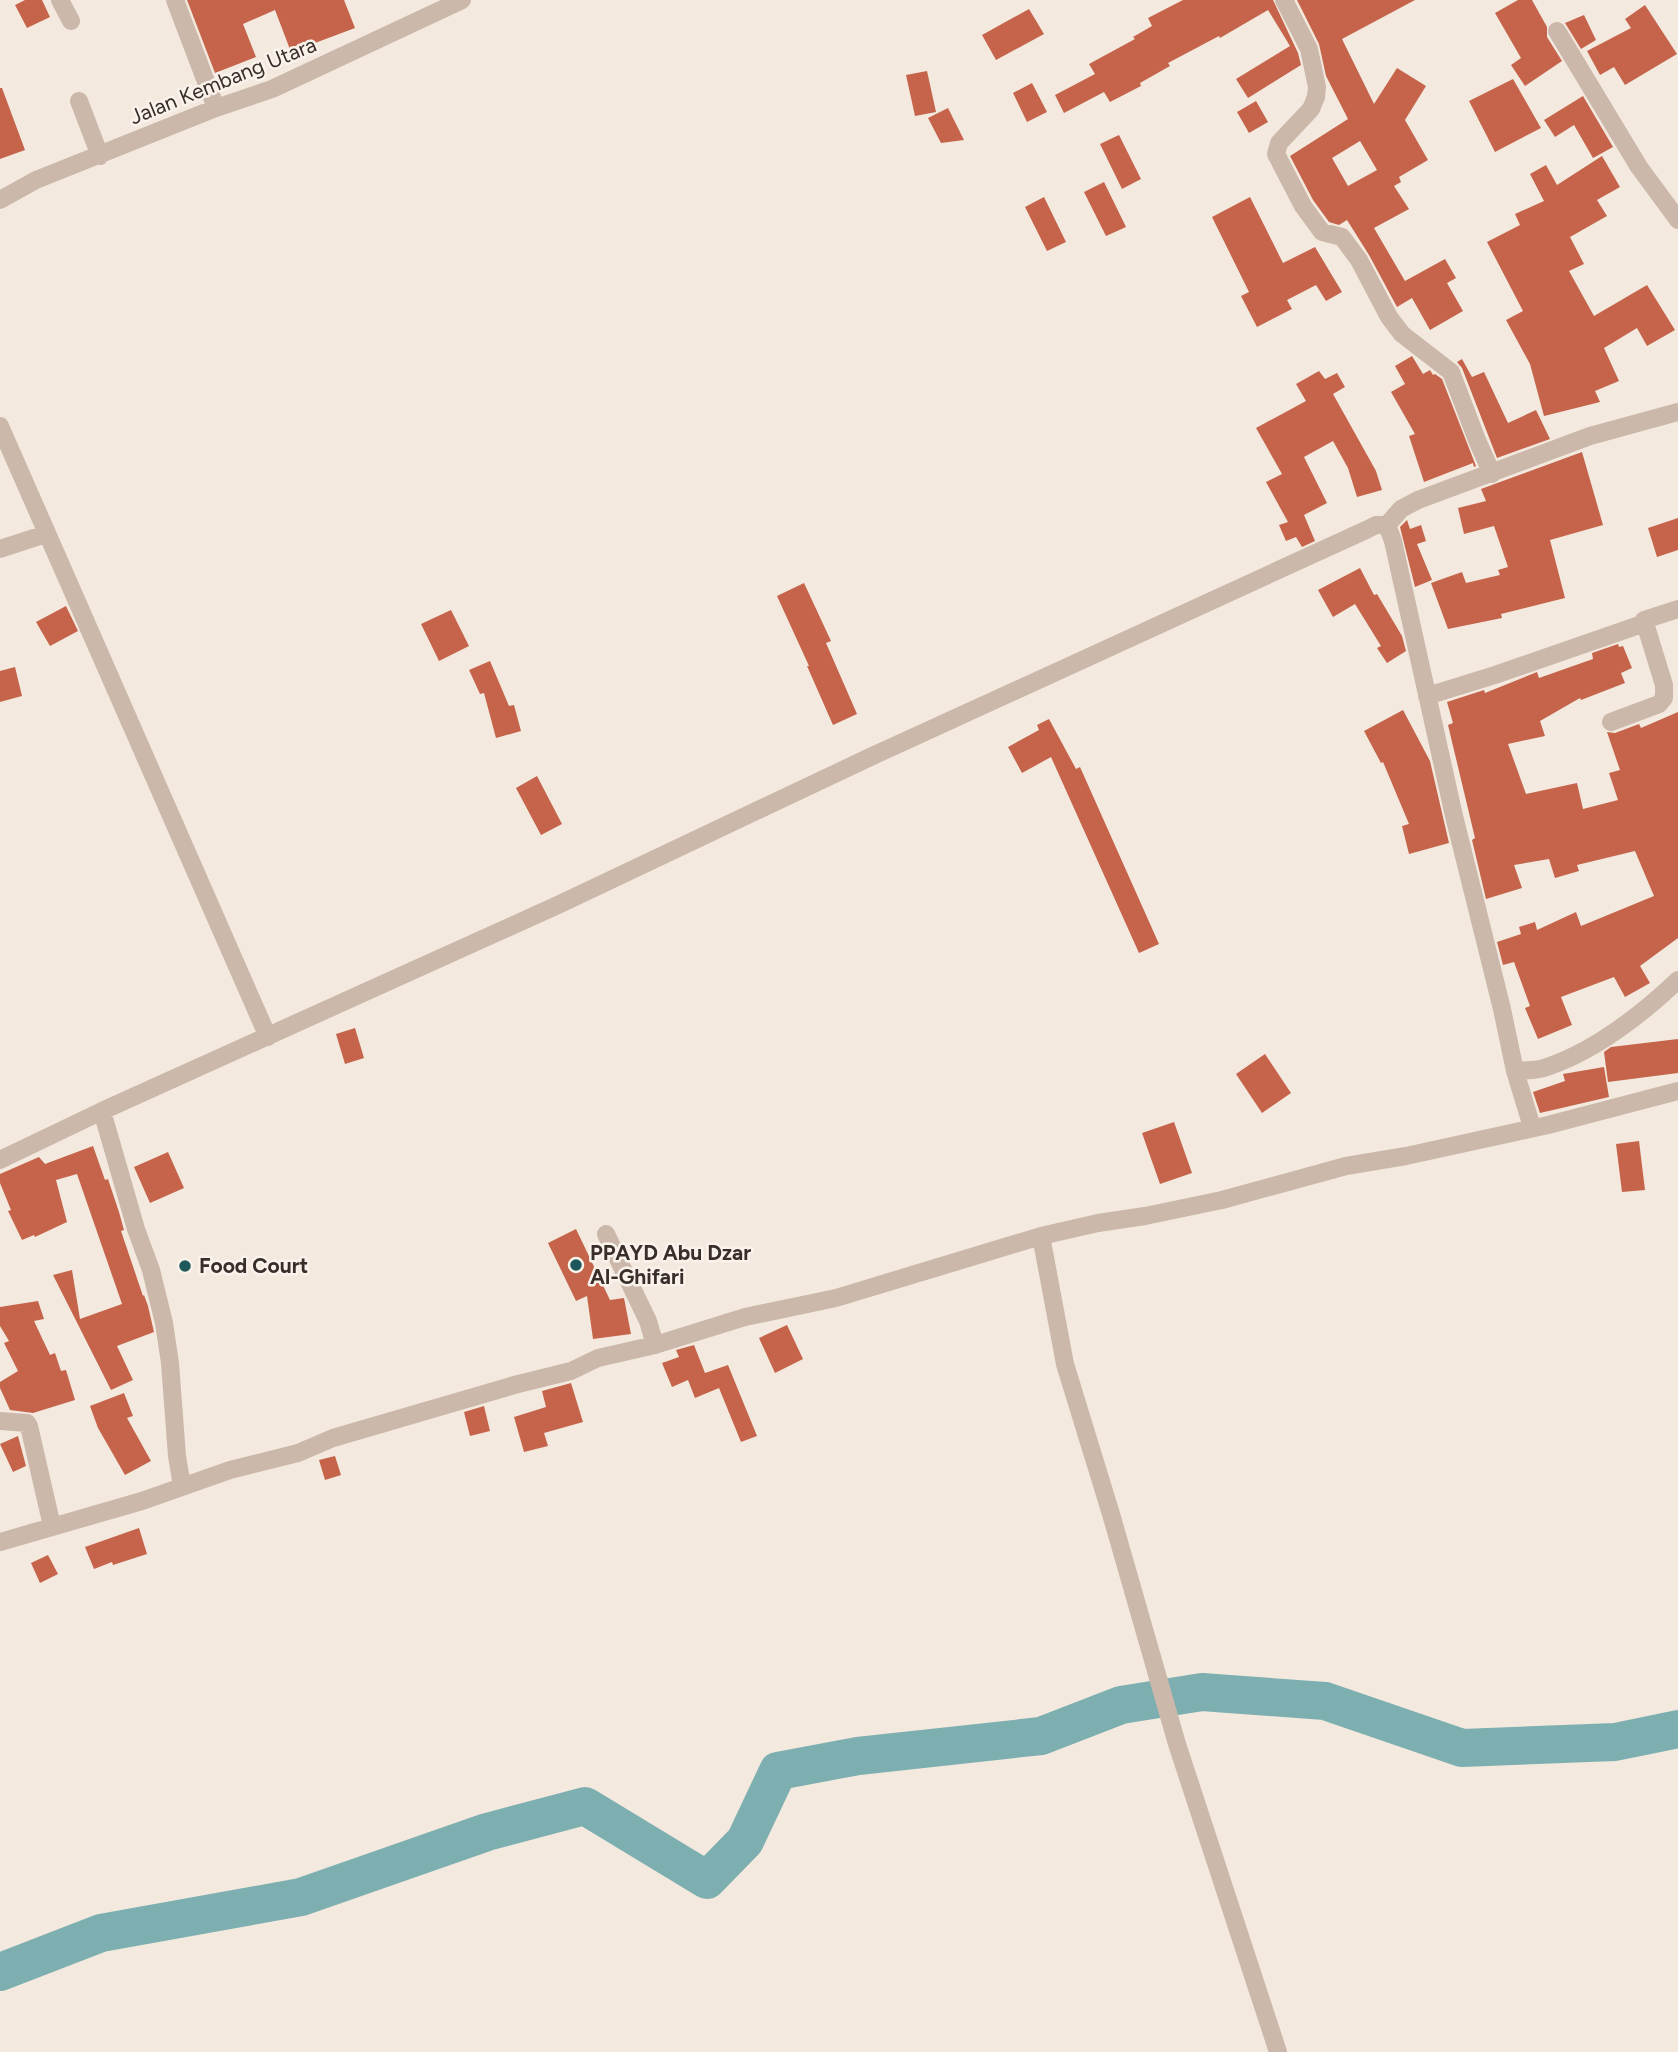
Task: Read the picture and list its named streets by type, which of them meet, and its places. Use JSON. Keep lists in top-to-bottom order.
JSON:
{
  "streets": {
    "street": ["Jalan Kembang Utara"]
  },
  "places": ["PPAYD Abu Dzar Al-Ghifari", "Food Court"]
}
